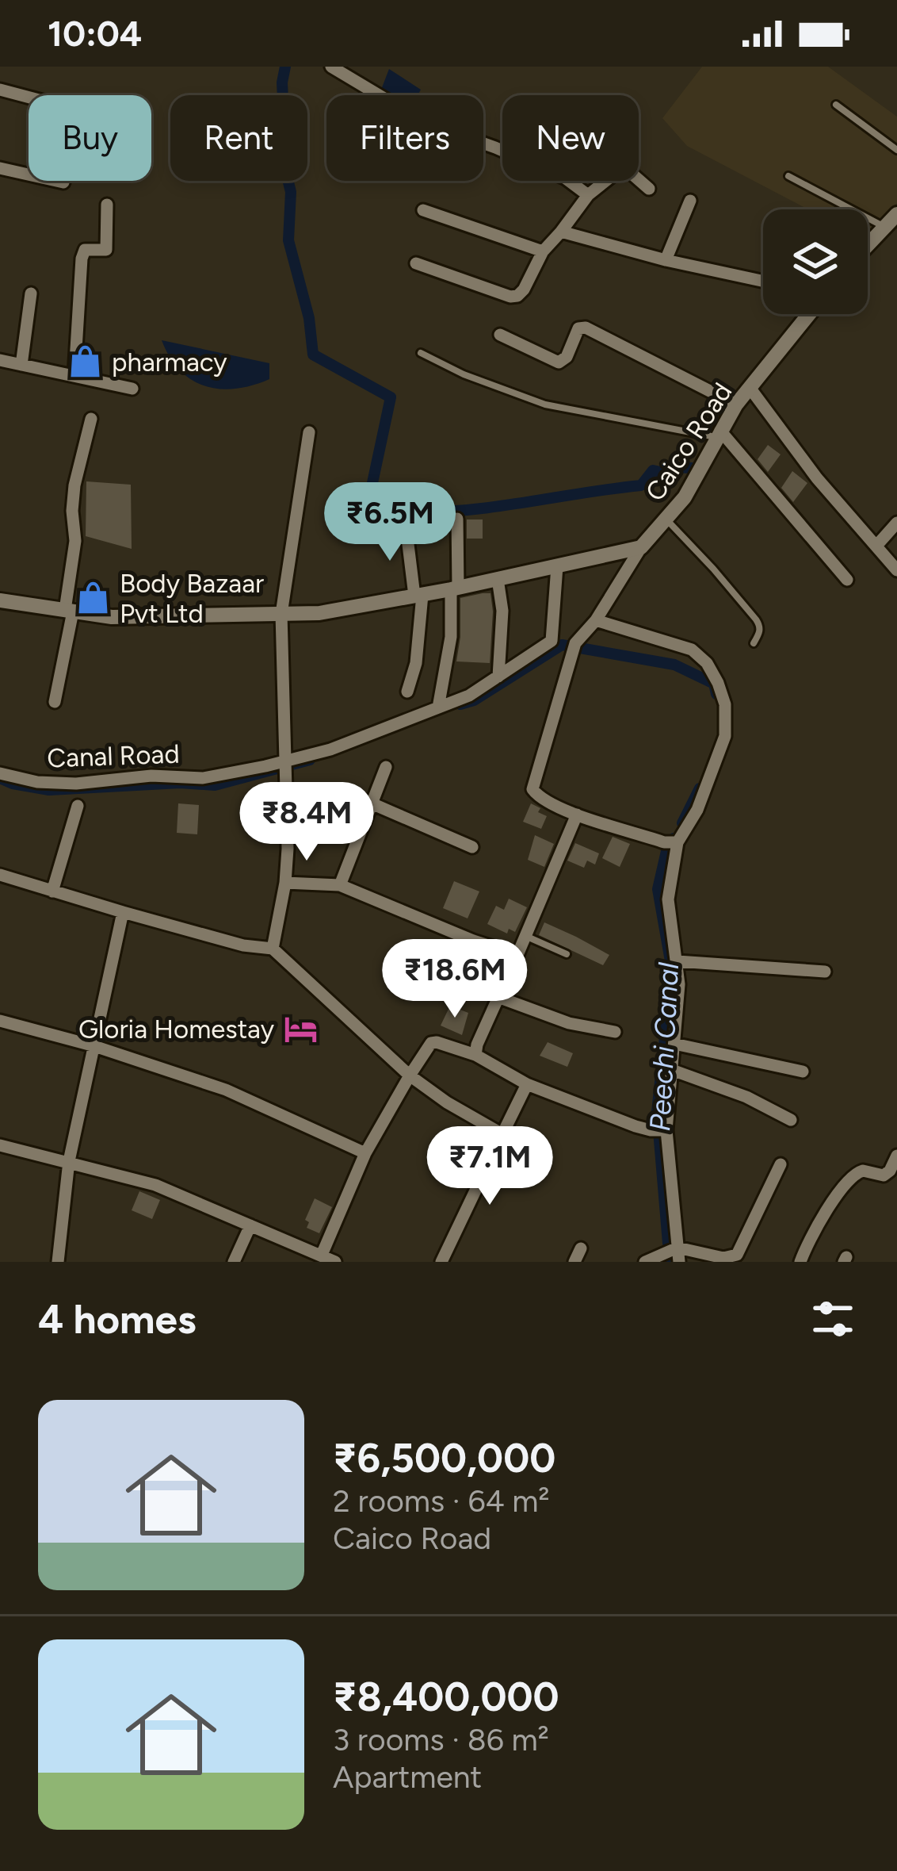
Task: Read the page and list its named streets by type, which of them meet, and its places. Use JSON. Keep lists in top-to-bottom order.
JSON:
{
  "streets": {
    "street": ["Caico Road", "Canal Road"]
  },
  "water": ["Peechi Canal"],
  "places": {
    "shop": ["pharmacy", "Body Bazaar Pvt Ltd"],
    "hotel": ["Gloria Homestay"]
  },
  "page": {
    "status": "10:04",
    "chip": [
      "Buy",
      "Rent",
      "Filters",
      "New"
    ],
    "price": [
      "₹6.5M",
      "₹8.4M",
      "₹18.6M",
      "₹7.1M"
    ],
    "heading": "4 homes",
    "list": [
      {
        "name": "₹6,500,000",
        "note": "2 rooms · 64 m² · Caico Road"
      },
      {
        "name": "₹8,400,000",
        "note": "3 rooms · 86 m² · Apartment"
      }
    ]
  }
}
